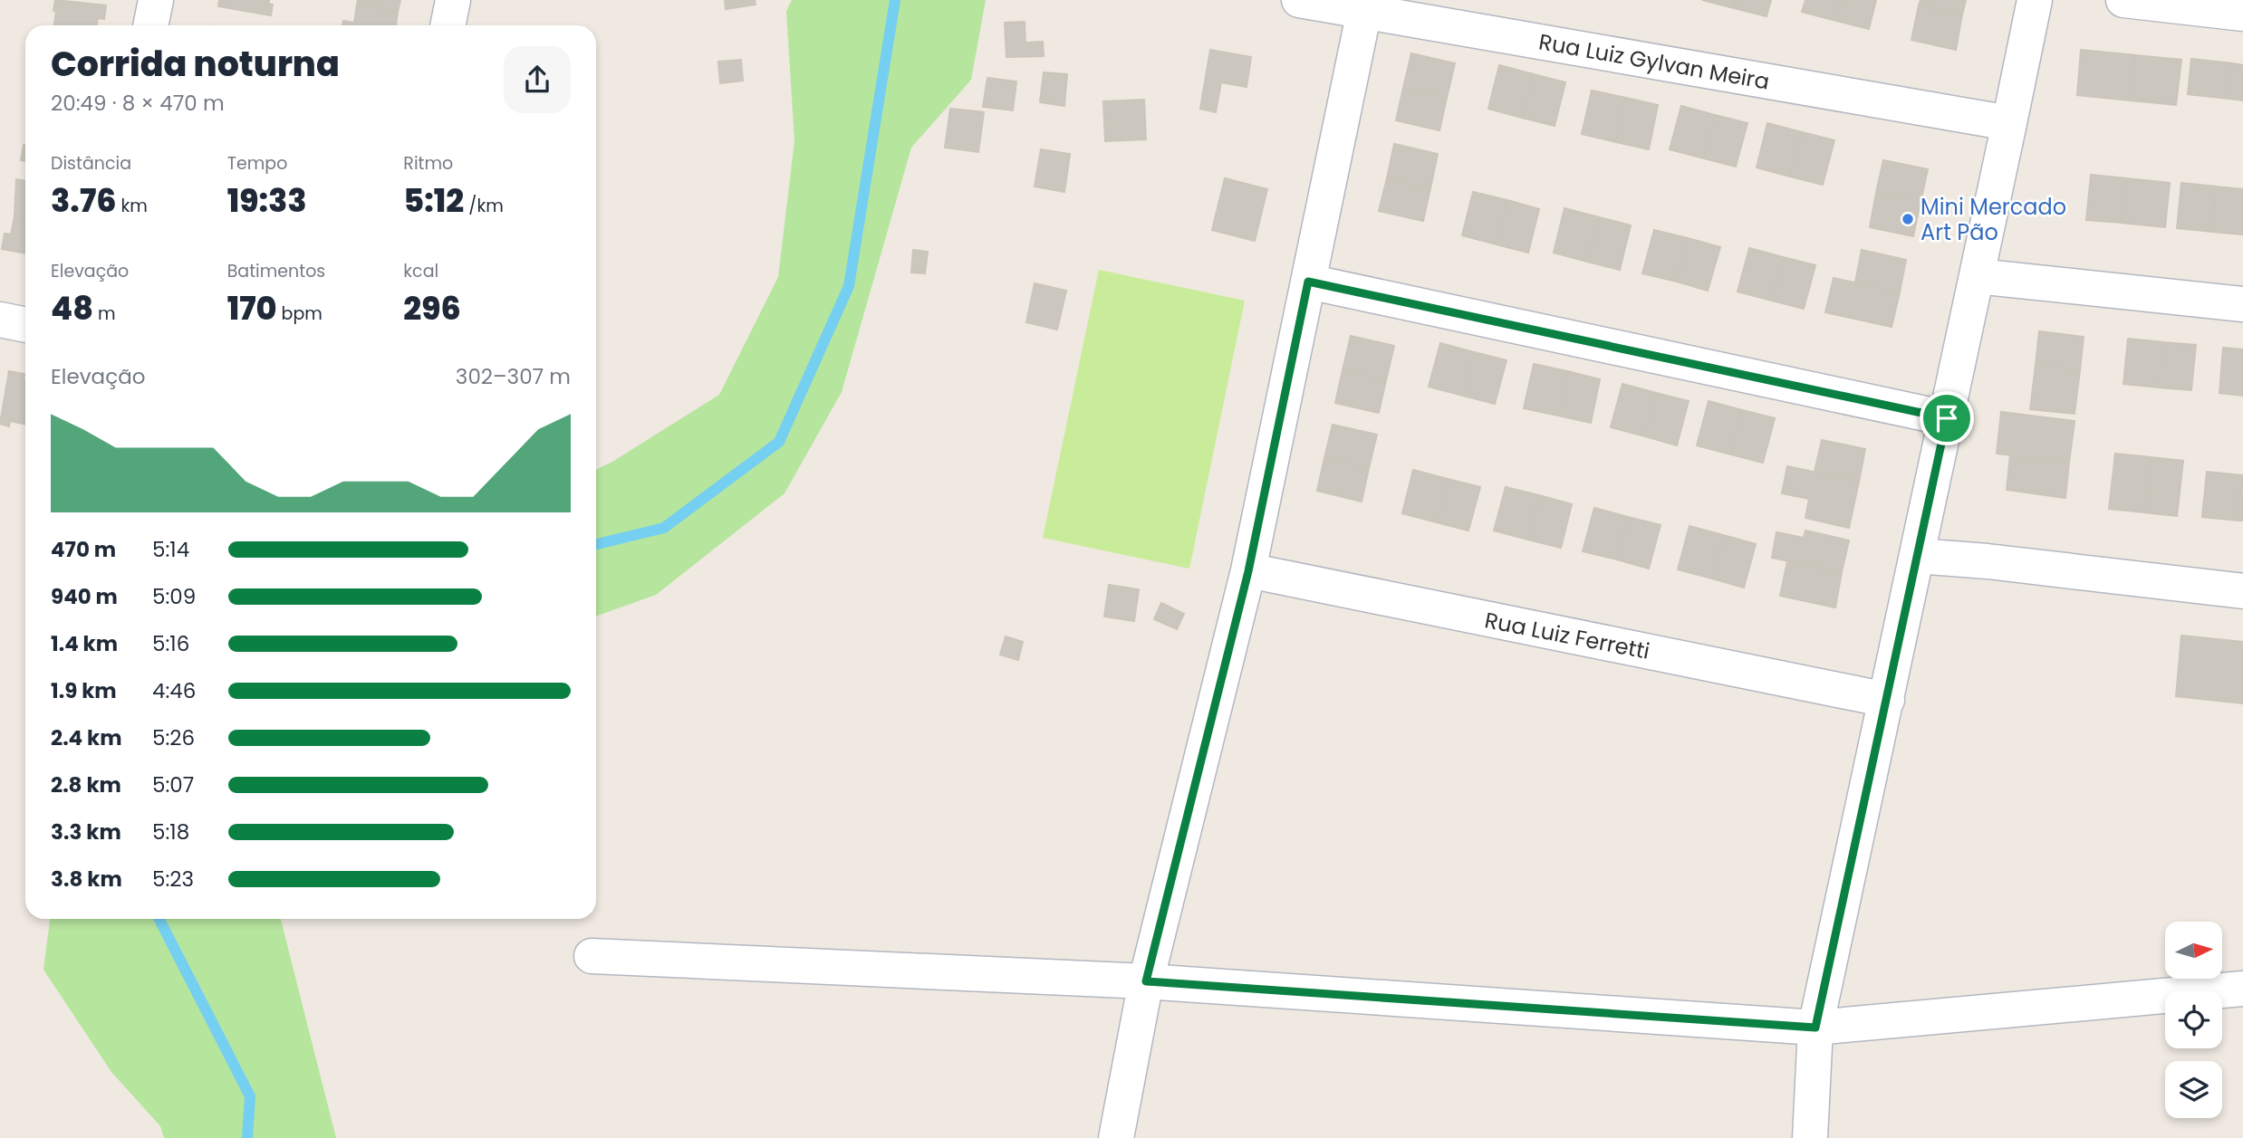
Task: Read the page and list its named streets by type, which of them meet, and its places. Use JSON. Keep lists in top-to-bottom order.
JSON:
{
  "streets": {
    "street": ["Rua Luiz Gylvan Meira", "Rua Luiz Ferretti"]
  },
  "places": ["Mini Mercado Art Pão"],
  "north": "right",
  "page": {
    "heading": ["Corrida noturna", "20:49 · 8 × 470 m"],
    "stats": [
      ["Distância", "3.76 km"],
      ["Tempo", "19:33"],
      ["Ritmo", "5:12 /km"],
      ["Elevação", "48 m"],
      ["Batimentos", "170 bpm"],
      ["kcal", "296"]
    ],
    "chart": ["Elevação", "302–307 m"],
    "list": [
      {
        "name": "470 m",
        "note": "5:14"
      },
      {
        "name": "940 m",
        "note": "5:09"
      },
      {
        "name": "1.4 km",
        "note": "5:16"
      },
      {
        "name": "1.9 km",
        "note": "4:46"
      },
      {
        "name": "2.4 km",
        "note": "5:26"
      },
      {
        "name": "2.8 km",
        "note": "5:07"
      },
      {
        "name": "3.3 km",
        "note": "5:18"
      },
      {
        "name": "3.8 km",
        "note": "5:23"
      }
    ]
  }
}
